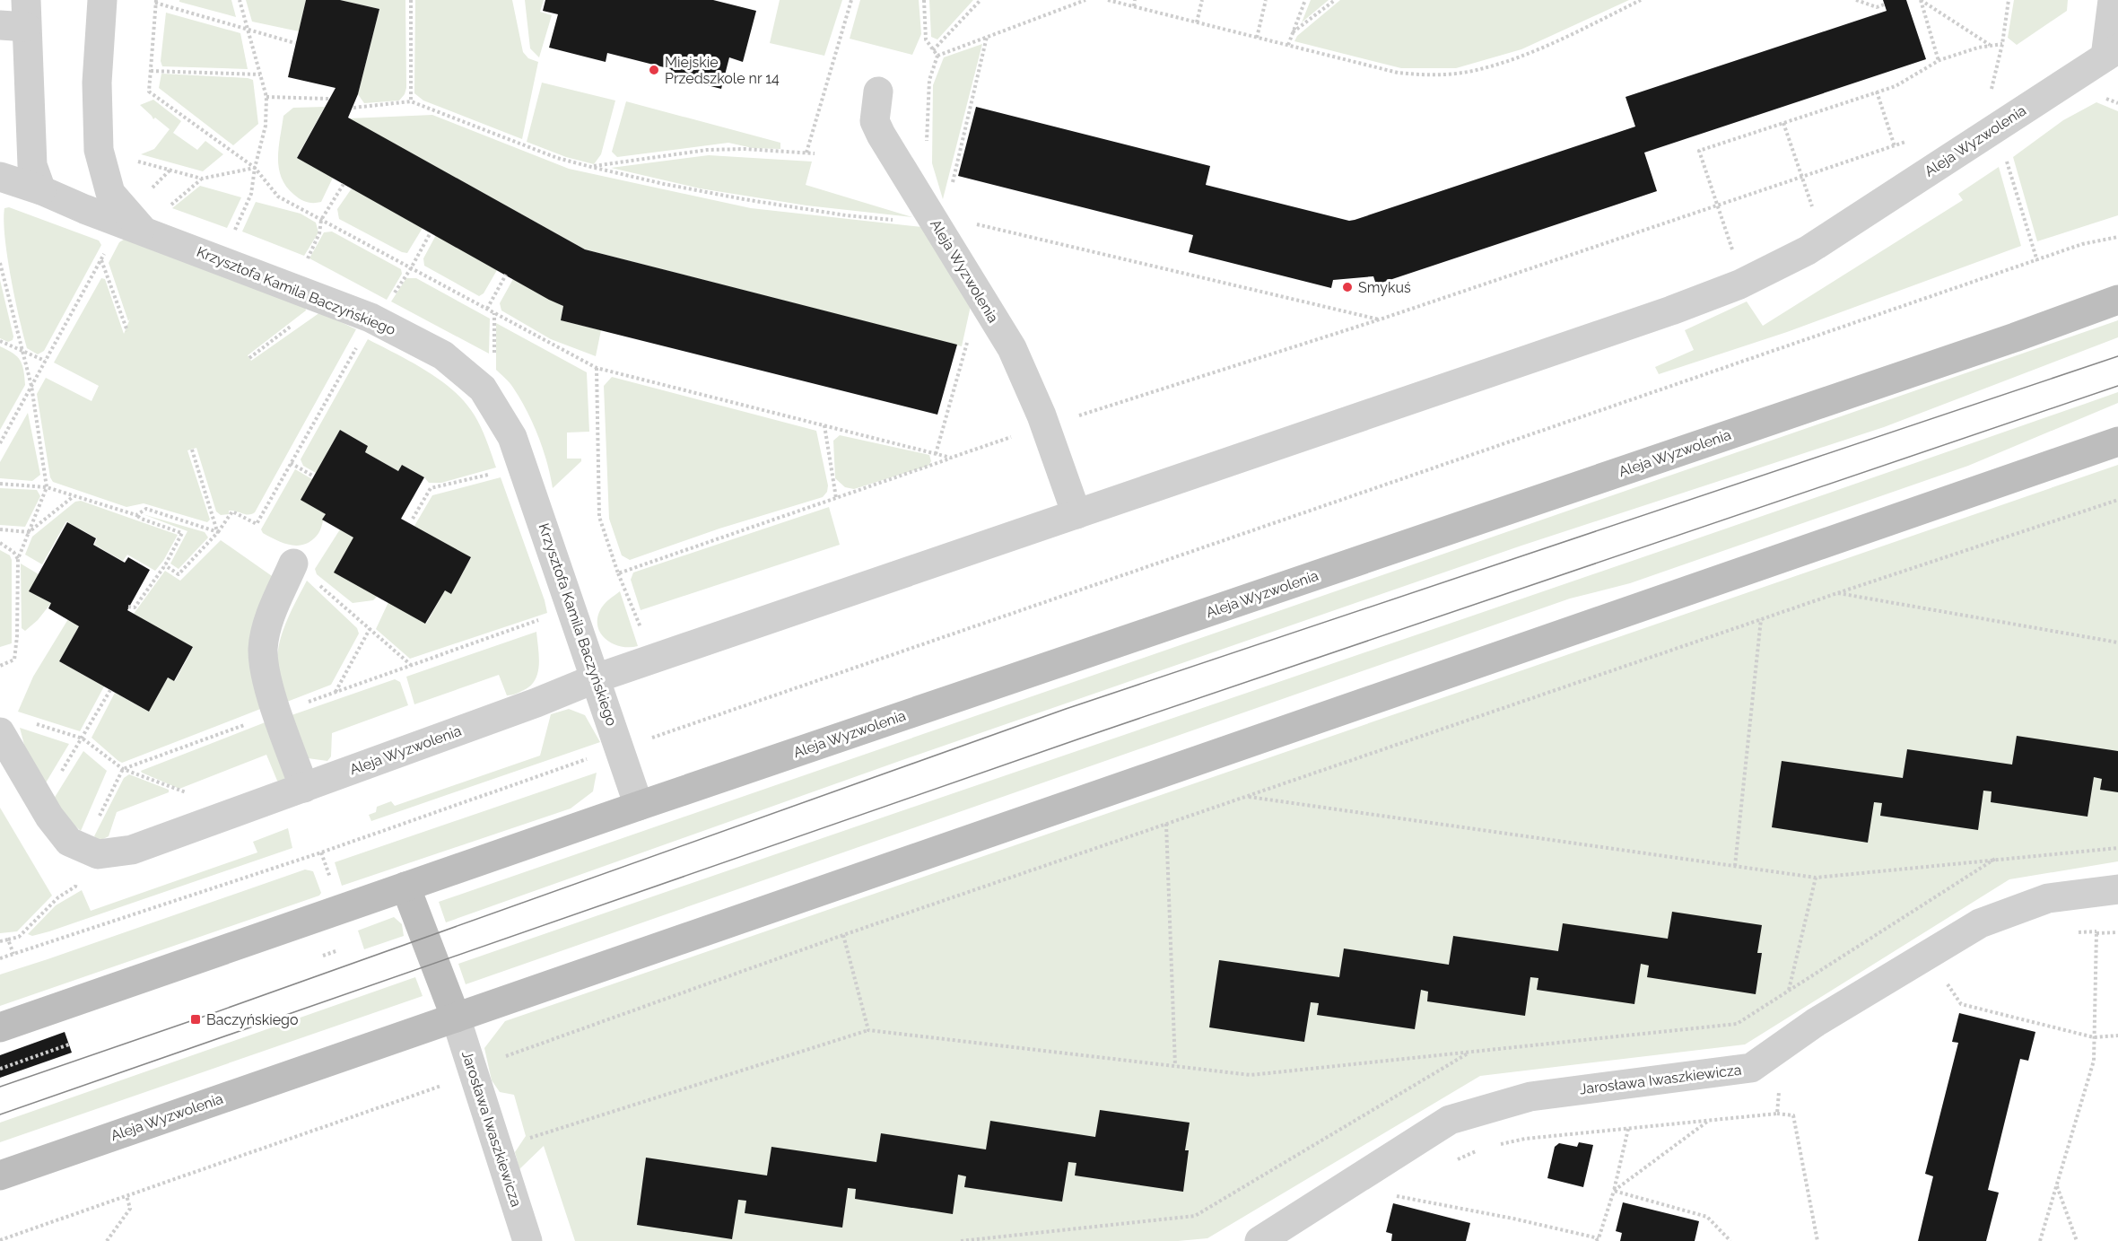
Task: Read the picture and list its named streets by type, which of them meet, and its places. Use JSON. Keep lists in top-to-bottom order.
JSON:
{
  "streets": {
    "main road": ["Aleja Wyzwolenia"],
    "street": ["Krzysztofa Kamila Baczyńskiego", "Jarosława Iwaszkiewicza"]
  },
  "crossings": [
    ["Aleja Wyzwolenia", "Krzysztofa Kamila Baczyńskiego"],
    ["Aleja Wyzwolenia", "Jarosława Iwaszkiewicza"]
  ],
  "places": {
    "other": ["Miejskie Przedszkole nr 14", "Smykuś"],
    "transit": ["Baczyńskiego"]
  }
}
